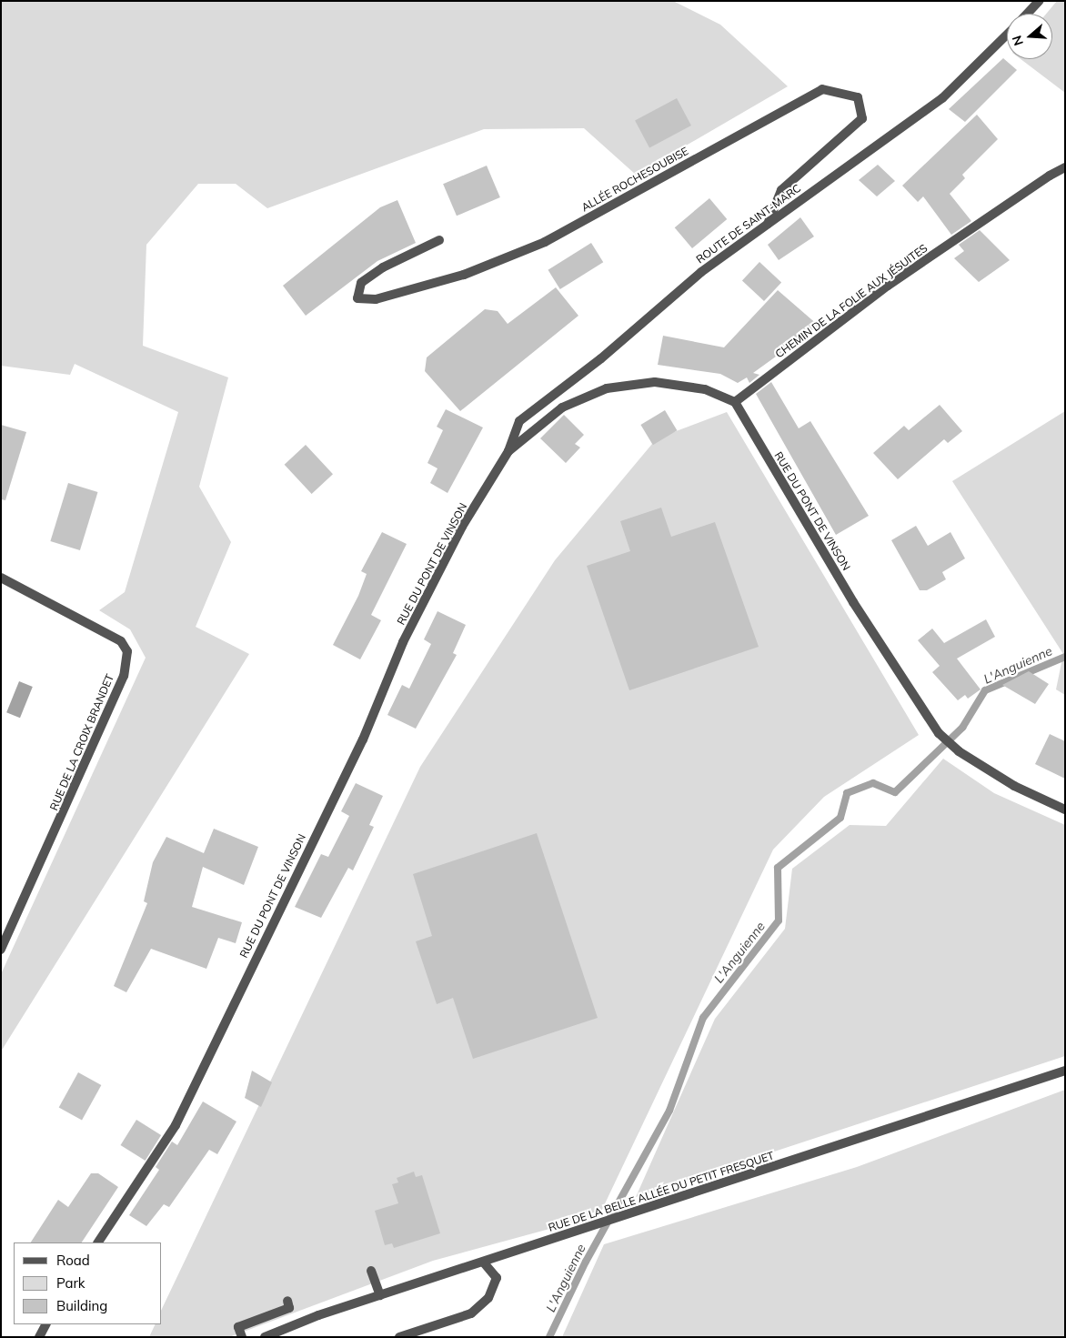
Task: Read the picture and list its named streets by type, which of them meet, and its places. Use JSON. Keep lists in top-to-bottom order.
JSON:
{
  "streets": {
    "street": [
      "ALLÉE ROCHESOUBISE",
      "ROUTE DE SAINT-MARC",
      "CHEMIN DE LA FOLIE AUX JÉSUITES",
      "RUE DU PONT DE VINSON",
      "RUE DE LA CROIX BRANDET",
      "RUE DE LA BELLE ALLÉE DU PETIT FRESQUET"
    ]
  },
  "crossings": [
    ["ALLÉE ROCHESOUBISE", "ROUTE DE SAINT-MARC"],
    ["ROUTE DE SAINT-MARC", "RUE DU PONT DE VINSON"],
    ["CHEMIN DE LA FOLIE AUX JÉSUITES", "RUE DU PONT DE VINSON"]
  ],
  "water": ["L'Anguienne"],
  "legend": ["Road", "Park", "Building"],
  "north": "left"
}
